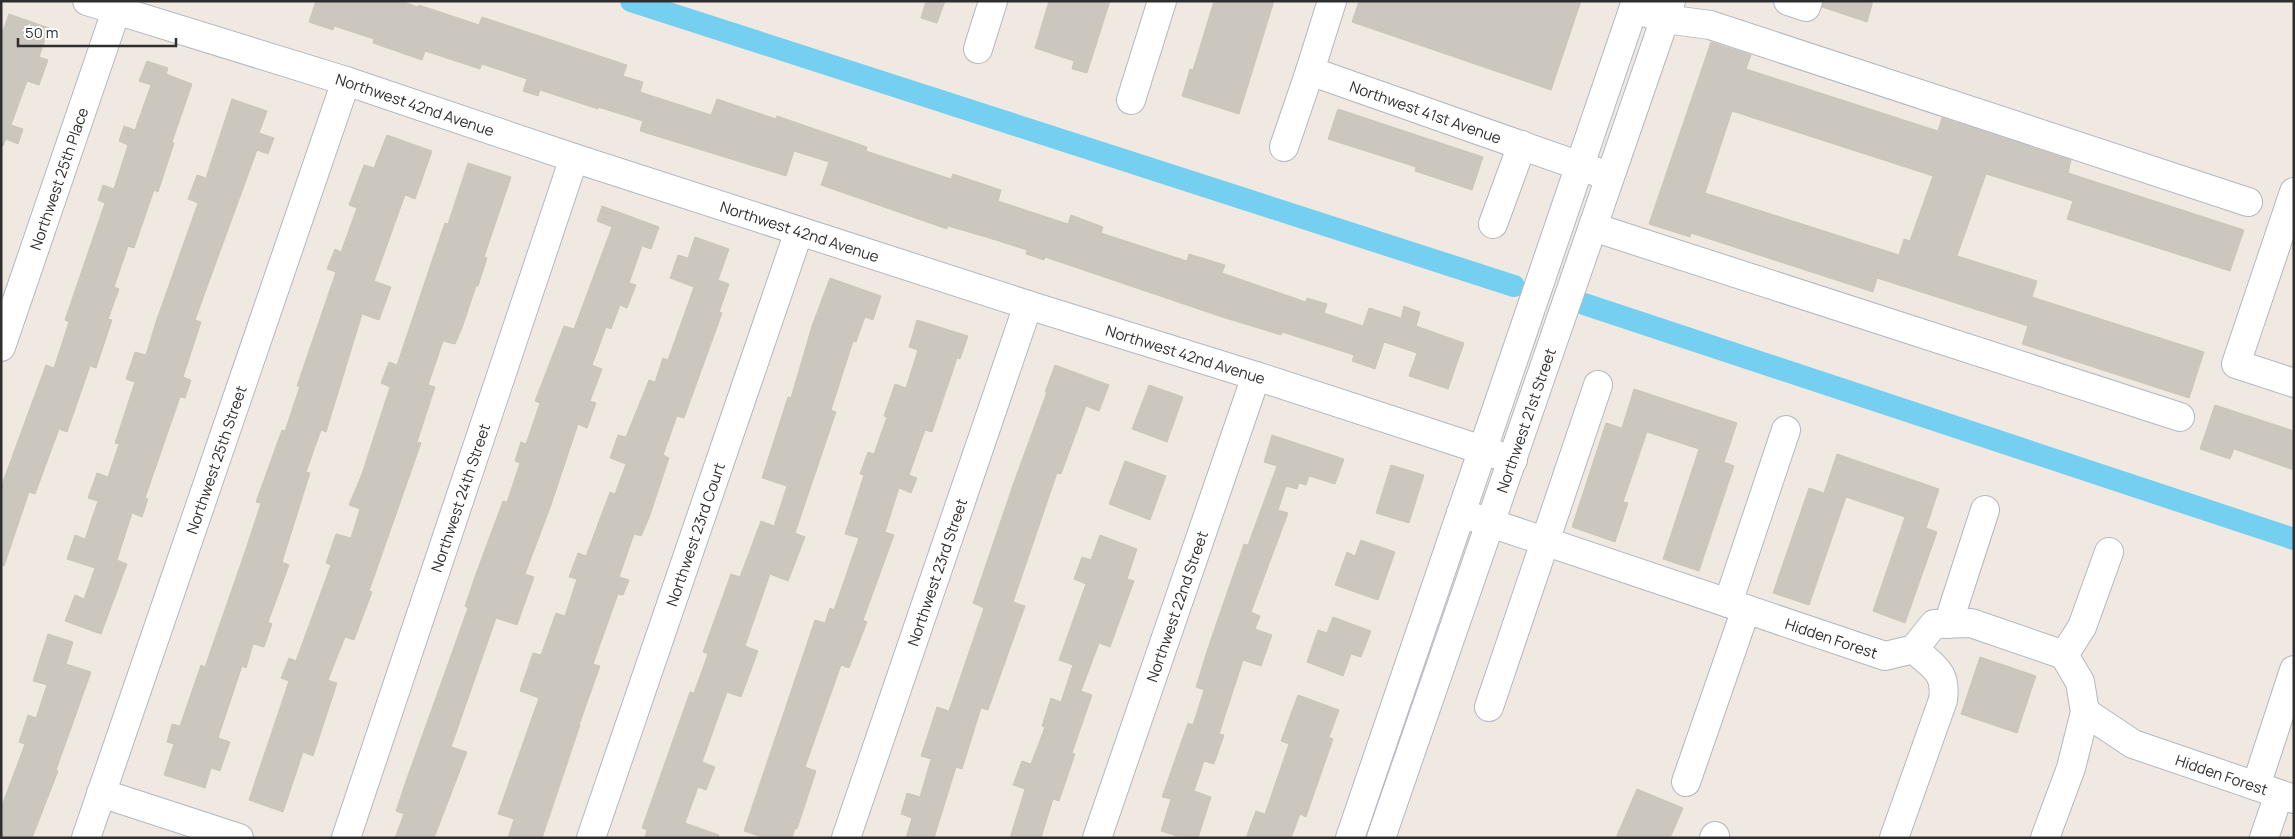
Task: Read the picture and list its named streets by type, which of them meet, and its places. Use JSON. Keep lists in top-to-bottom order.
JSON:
{
  "streets": {
    "street": [
      "Northwest 42nd Avenue",
      "Northwest 41st Avenue",
      "Northwest 25th Place",
      "Northwest 21st Street",
      "Northwest 25th Street",
      "Northwest 24th Street",
      "Northwest 23rd Court",
      "Northwest 23rd Street",
      "Northwest 22nd Street",
      "Hidden Forest"
    ]
  },
  "crossings": [
    ["Northwest 42nd Avenue", "Northwest 25th Place"],
    ["Northwest 42nd Avenue", "Northwest 21st Street"],
    ["Northwest 42nd Avenue", "Northwest 25th Street"],
    ["Northwest 42nd Avenue", "Northwest 24th Street"],
    ["Northwest 42nd Avenue", "Northwest 23rd Court"],
    ["Northwest 42nd Avenue", "Northwest 23rd Street"],
    ["Northwest 42nd Avenue", "Northwest 22nd Street"],
    ["Northwest 41st Avenue", "Northwest 21st Street"],
    ["Northwest 21st Street", "Hidden Forest"]
  ],
  "scale_bar": "50 m"
}
